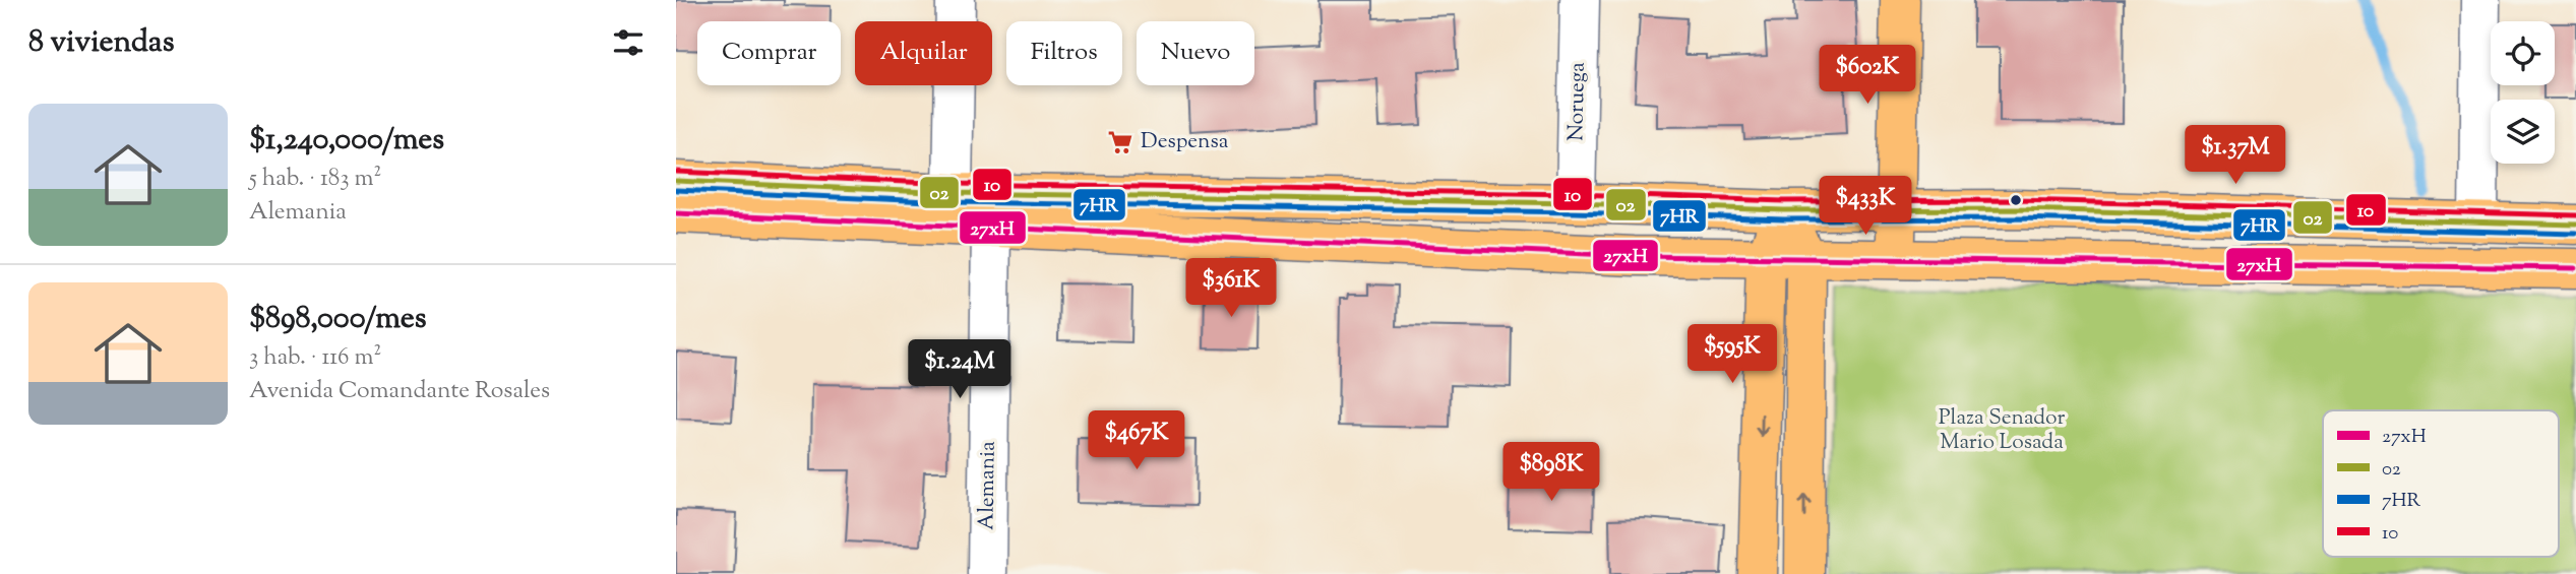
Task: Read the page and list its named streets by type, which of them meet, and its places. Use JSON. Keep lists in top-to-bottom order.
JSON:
{
  "streets": {
    "street": ["Noruega", "Alemania"]
  },
  "parks": ["Plaza Senador Mario Losada"],
  "places": {
    "supermarket": ["Despensa"]
  },
  "lines": [
    "transit line 10",
    "transit line 02",
    "transit line 7HR",
    "transit line 27xH"
  ],
  "legend": [
    "27xH",
    "02",
    "7HR",
    "10"
  ],
  "page": {
    "heading": "8 viviendas",
    "chip": [
      "Comprar",
      "Alquilar",
      "Filtros",
      "Nuevo"
    ],
    "price": [
      "$602K",
      "$1.37M",
      "$433K",
      "$361K",
      "$595K",
      "$1.24M",
      "$467K",
      "$898K"
    ],
    "list": [
      {
        "name": "$1,240,000/mes",
        "note": "5 hab. · 183 m² · Alemania"
      },
      {
        "name": "$898,000/mes",
        "note": "3 hab. · 116 m² · Avenida Comandante Rosales"
      }
    ]
  }
}
